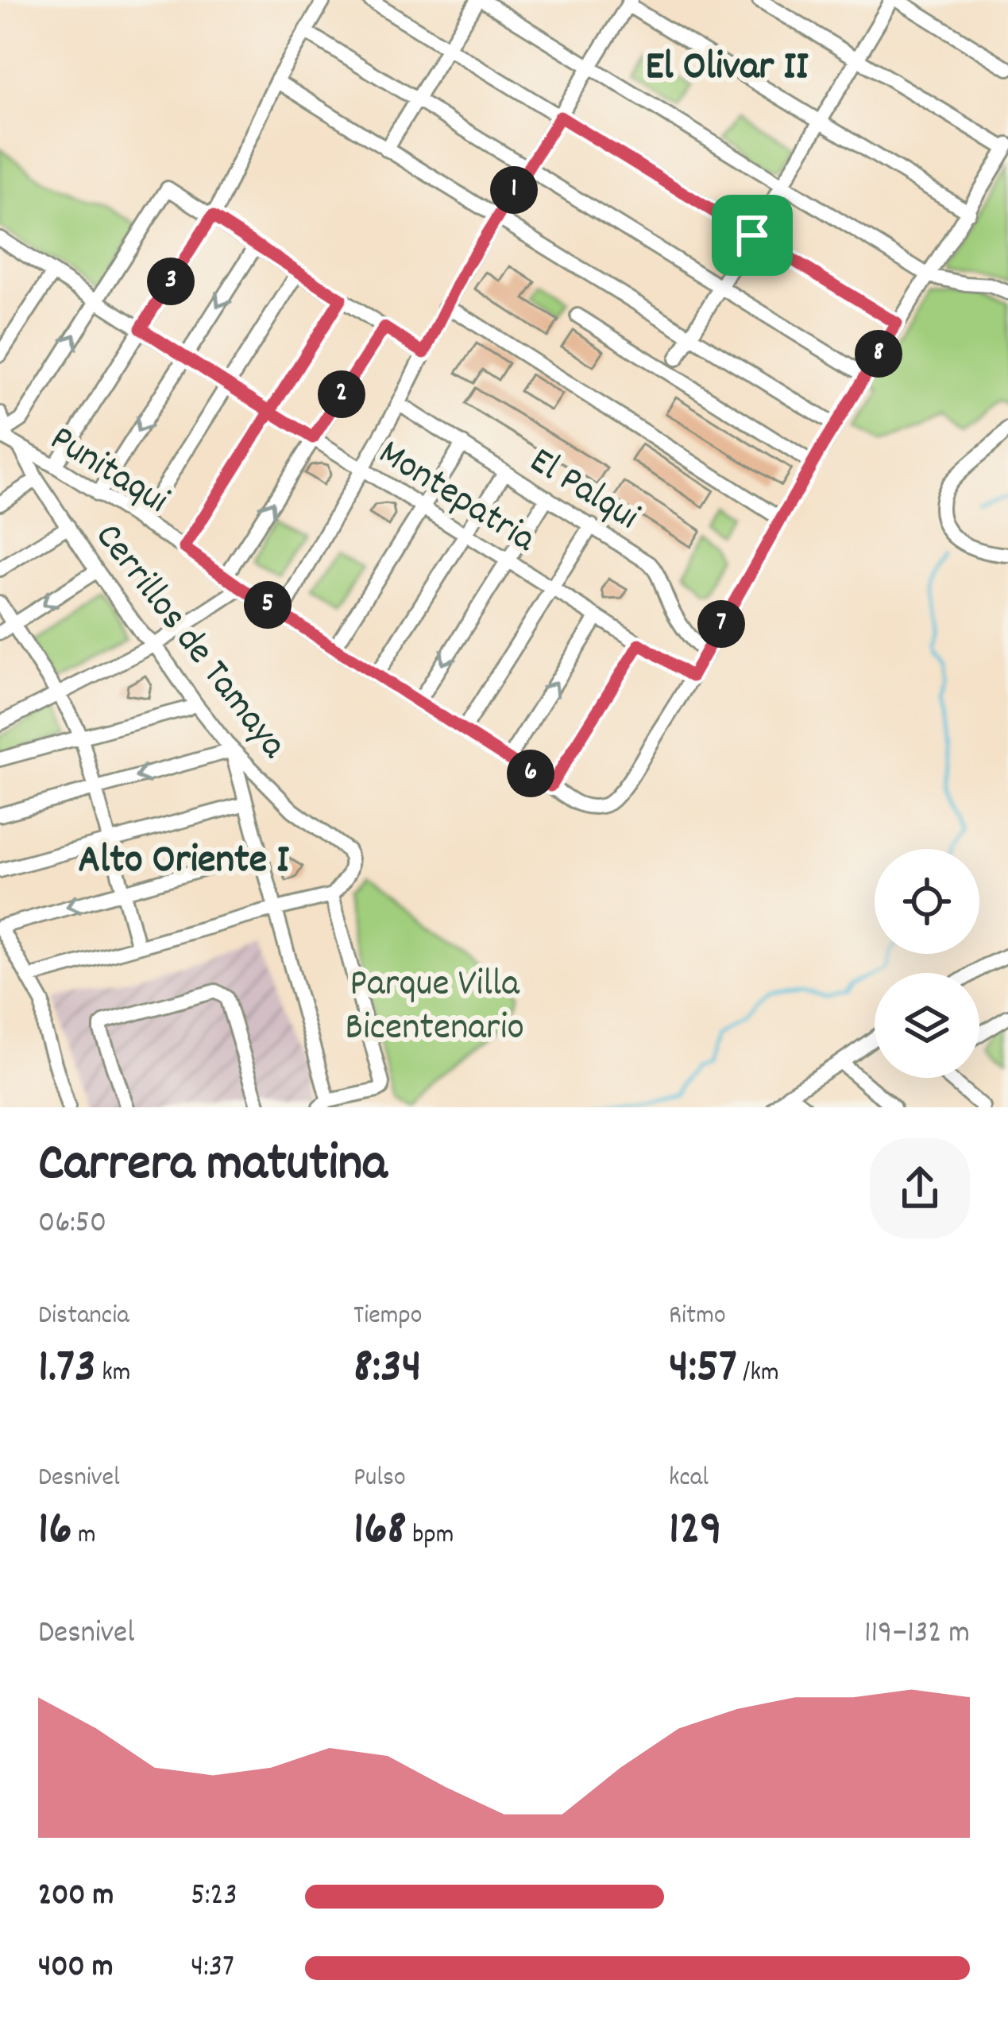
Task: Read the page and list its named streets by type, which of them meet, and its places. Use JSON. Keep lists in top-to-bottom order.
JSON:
{
  "streets": {
    "street": [
      "Punitaqui",
      "El Palqui",
      "Montepatria",
      "Cerrillos de Tamaya"
    ]
  },
  "crossings": [
    ["Punitaqui", "Montepatria"],
    ["Punitaqui", "Cerrillos de Tamaya"]
  ],
  "districts": ["El Olivar II", "Alto Oriente I"],
  "parks": ["Parque Villa Bicentenario"],
  "page": {
    "pins": [
      "1",
      "3",
      "8",
      "2",
      "5",
      "7",
      "6"
    ],
    "heading": ["Carrera matutina", "06:50"],
    "stats": [
      ["Distancia", "1.73 km"],
      ["Tiempo", "8:34"],
      ["Ritmo", "4:57 /km"],
      ["Desnivel", "16 m"],
      ["Pulso", "168 bpm"],
      ["kcal", "129"]
    ],
    "chart": ["Desnivel", "119–132 m"],
    "list": [
      {
        "name": "200 m",
        "note": "5:23"
      },
      {
        "name": "400 m",
        "note": "4:37"
      }
    ]
  }
}
